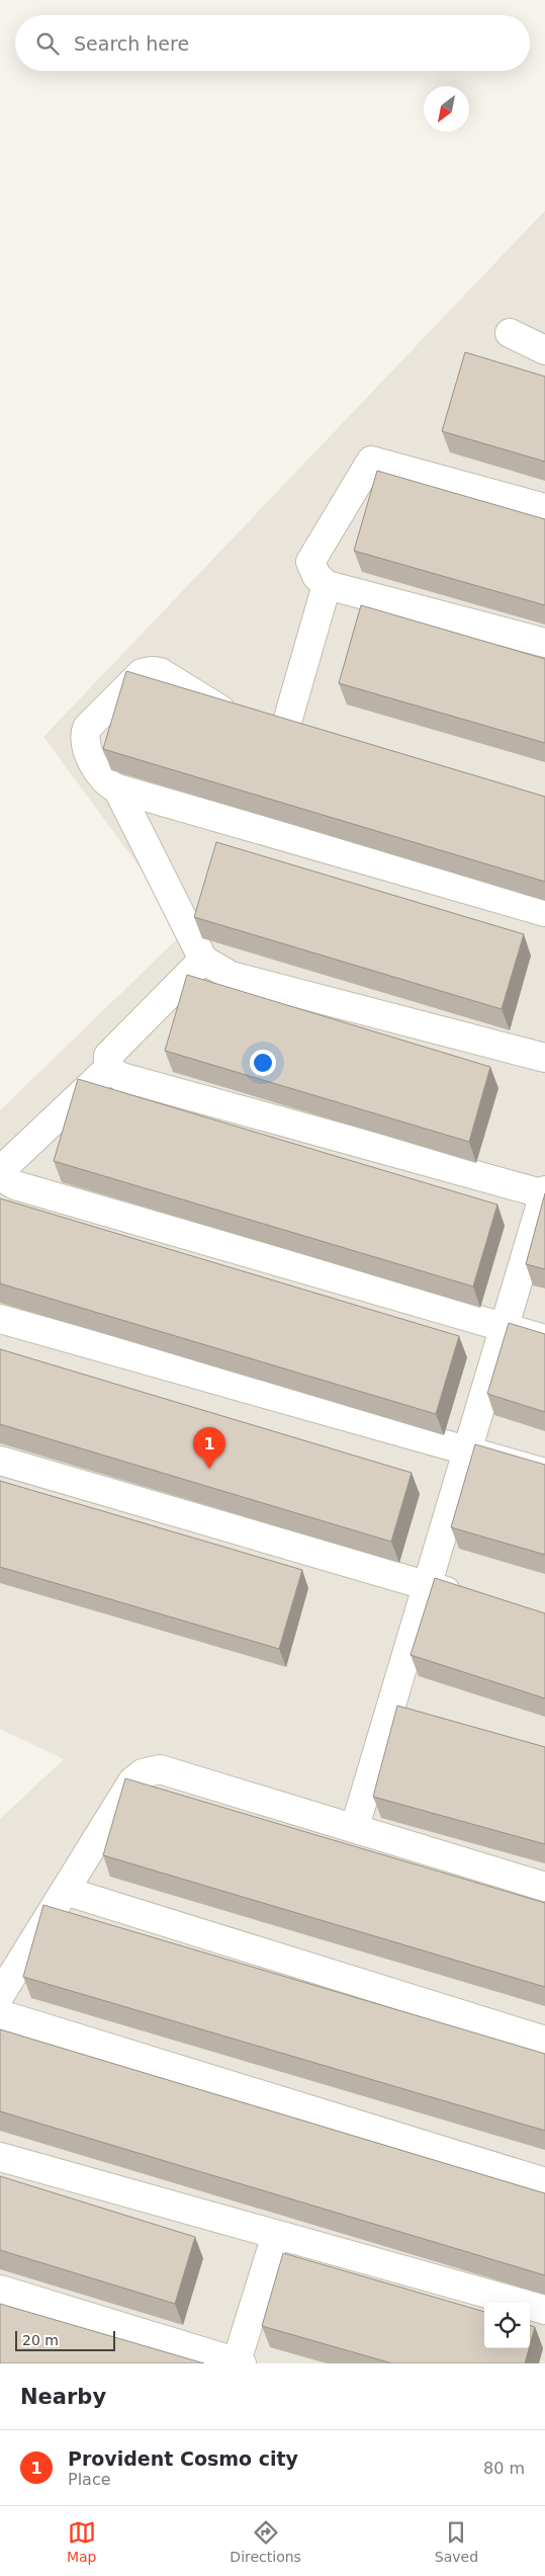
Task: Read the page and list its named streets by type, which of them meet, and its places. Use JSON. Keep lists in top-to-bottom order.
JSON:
{
  "scale_bar": "20 m",
  "north": "bottom left",
  "page": {
    "search": "Search here",
    "pins": "1",
    "scale": "20 m",
    "heading": "Nearby",
    "list": [
      {
        "mark": "1",
        "name": "Provident Cosmo city",
        "note": "Place",
        "value": "80 m"
      }
    ],
    "nav": ["Map", "Directions", "Saved"]
  }
}
